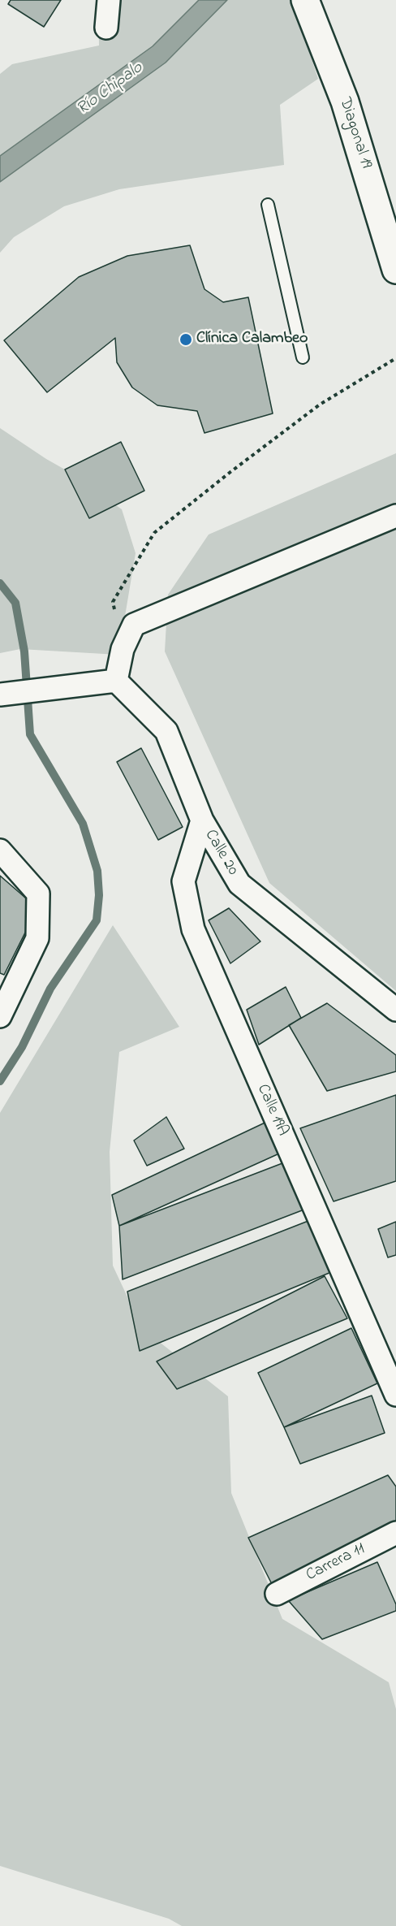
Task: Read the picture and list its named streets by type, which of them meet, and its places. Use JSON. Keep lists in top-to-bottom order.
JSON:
{
  "streets": {
    "street": [
      "Diagonal 19",
      "Calle 20",
      "Calle 19A",
      "Carrera 11"
    ]
  },
  "crossings": [
    ["Calle 20", "Calle 19A"]
  ],
  "water": ["Río Chipalo"],
  "places": ["Clínica Calambeo"]
}
